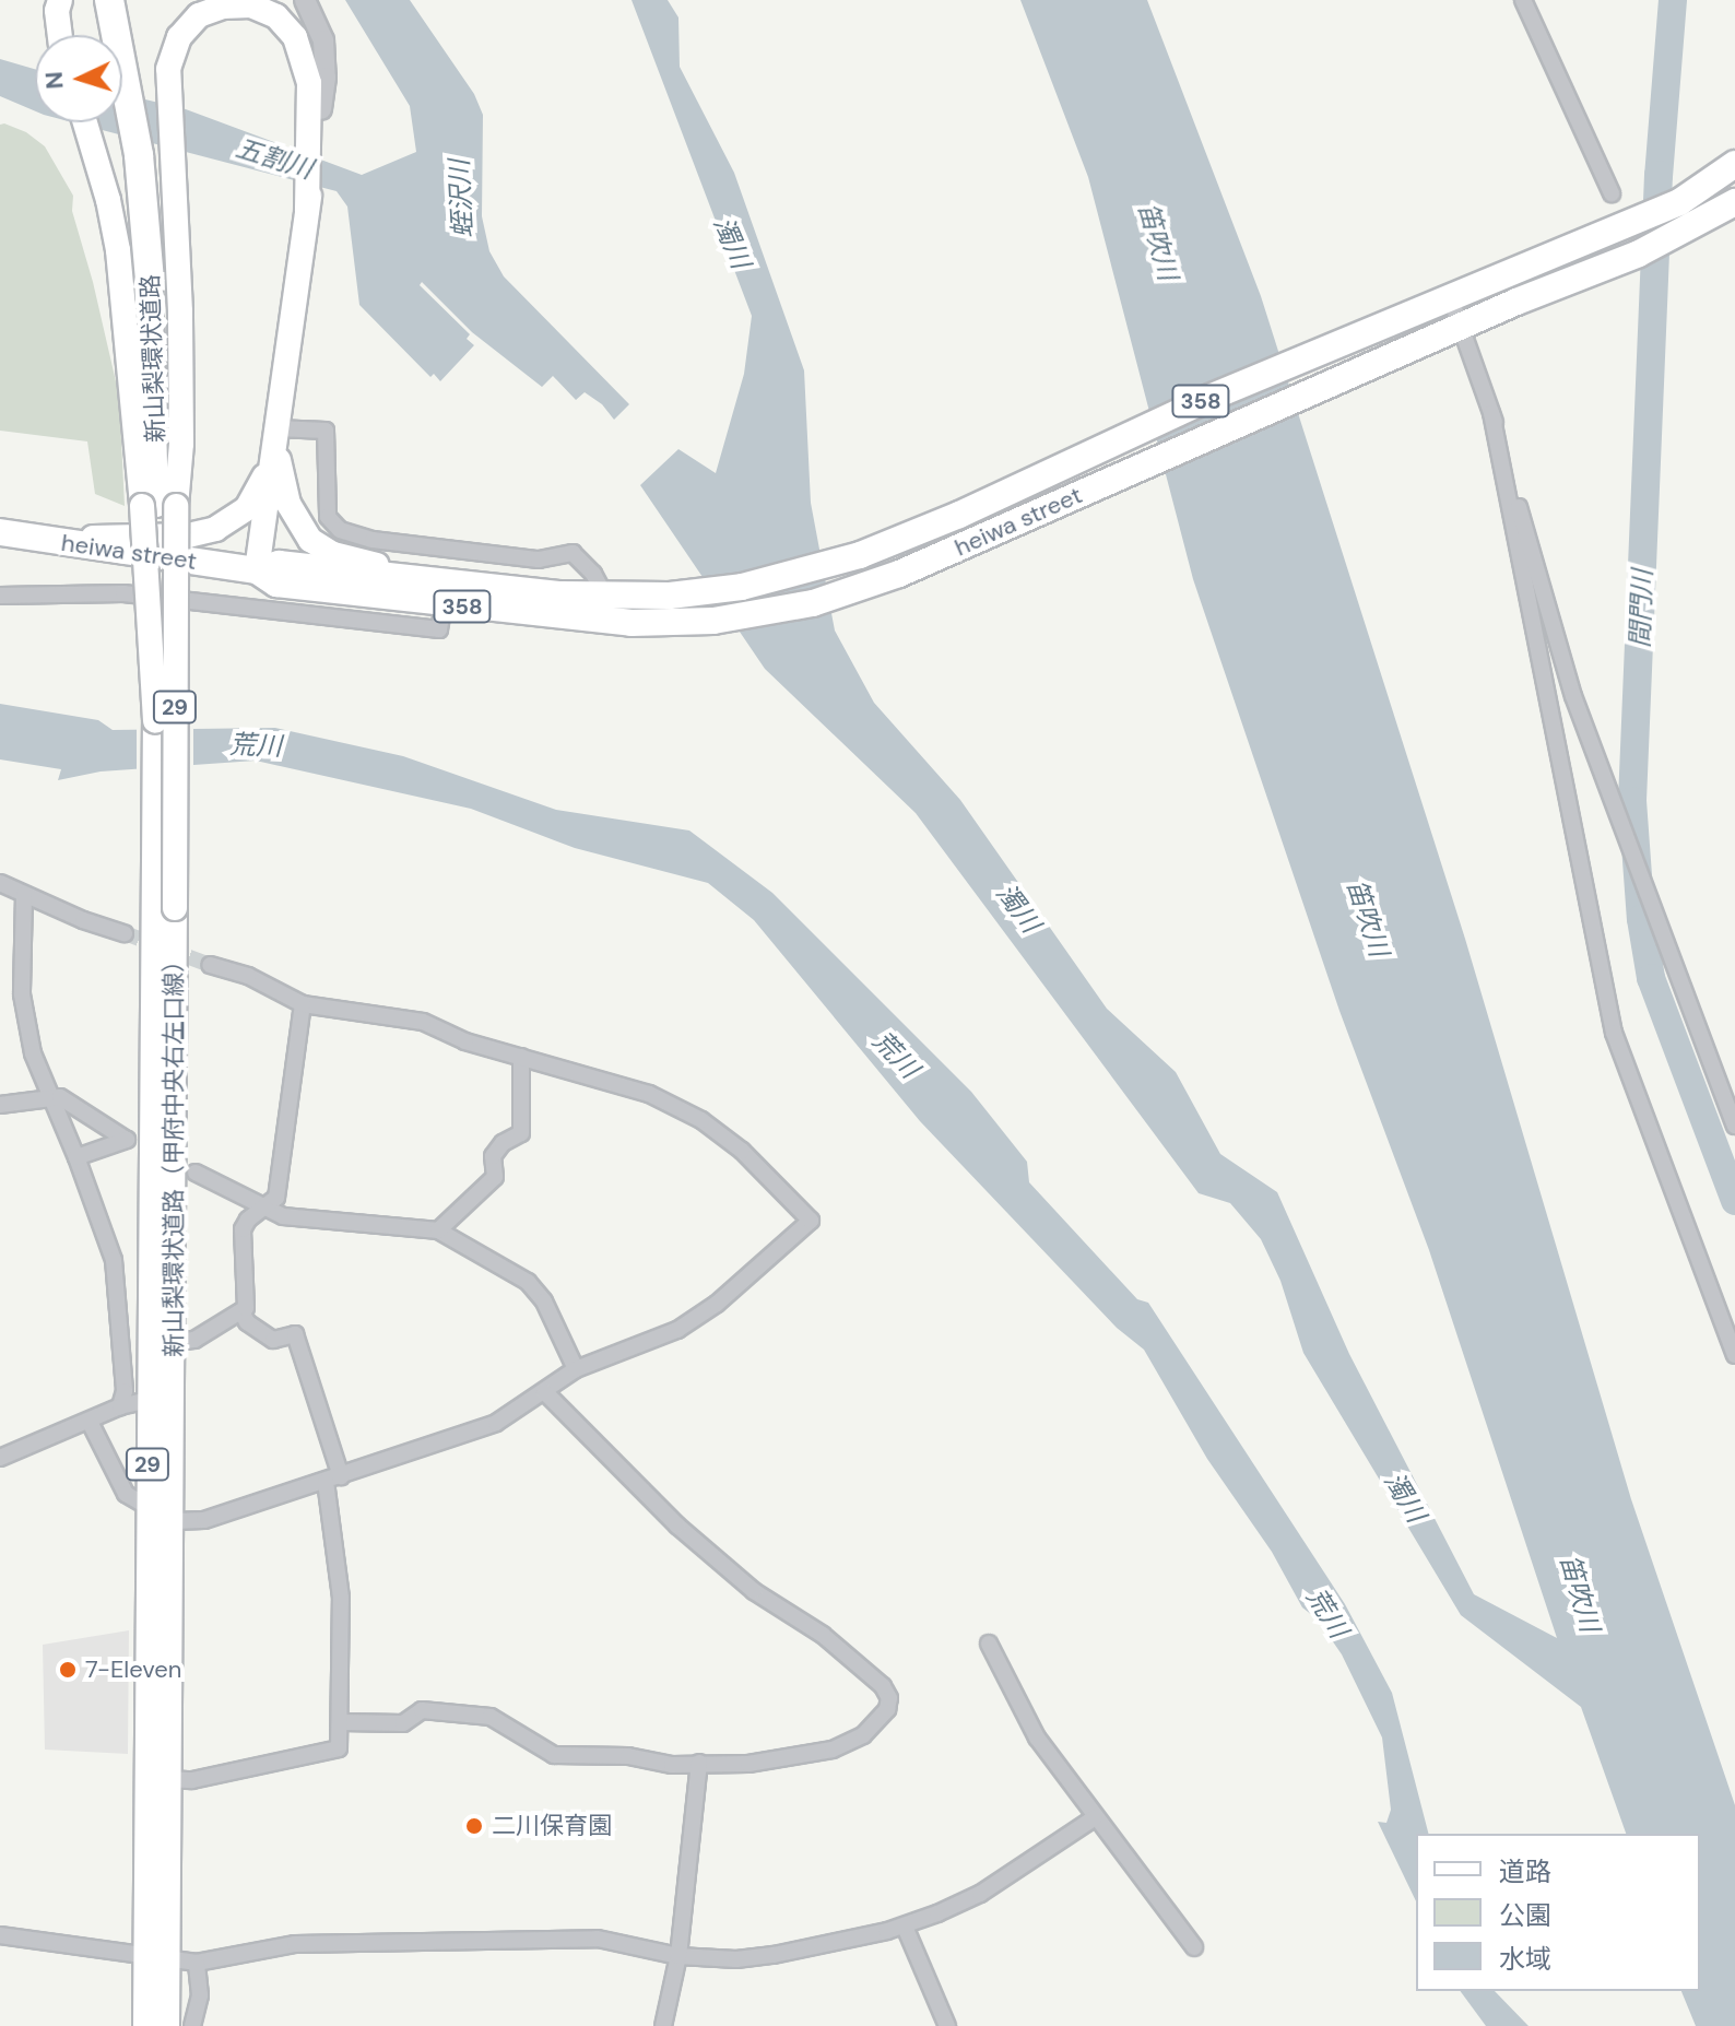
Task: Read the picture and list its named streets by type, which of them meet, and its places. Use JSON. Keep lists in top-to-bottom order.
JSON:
{
  "streets": {
    "highway": ["新山梨環状道路", "358", "heiwa street"],
    "main road": ["29", "新山梨環状道路（甲府中央右左口線）"]
  },
  "crossings": [
    ["新山梨環状道路", "29"],
    ["新山梨環状道路", "新山梨環状道路（甲府中央右左口線）"],
    ["29", "新山梨環状道路（甲府中央右左口線）"]
  ],
  "water": [
    "五割川",
    "蛭沢川",
    "笛吹川",
    "濁川",
    "間門川",
    "荒川"
  ],
  "places": ["7-Eleven", "二川保育園"],
  "legend": ["道路", "公園", "水域"],
  "north": "left"
}
